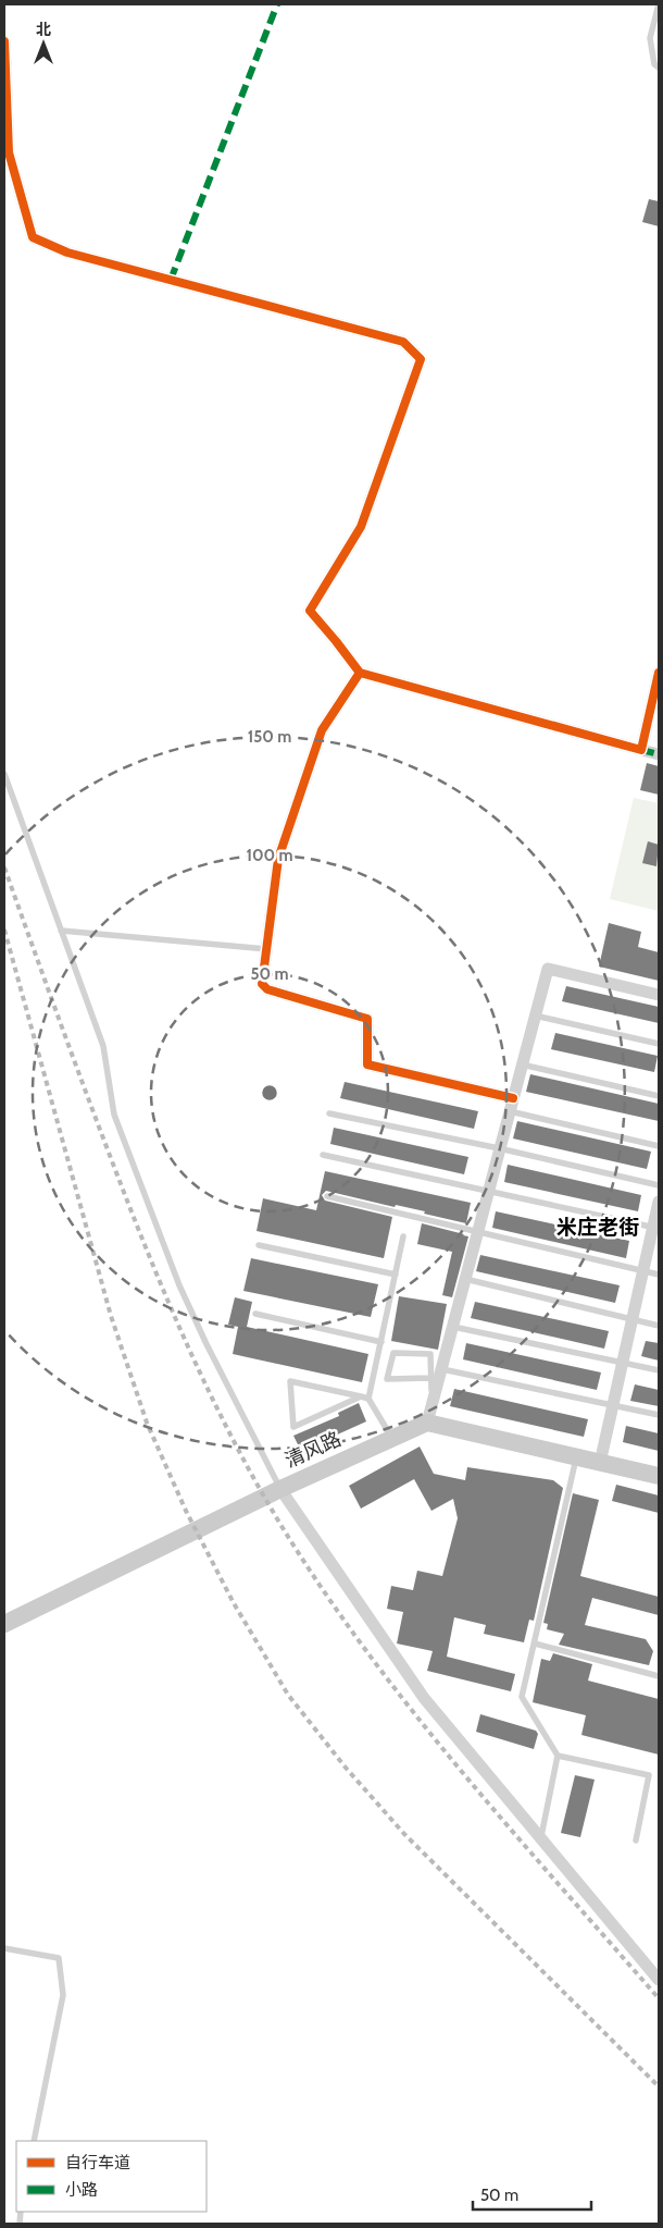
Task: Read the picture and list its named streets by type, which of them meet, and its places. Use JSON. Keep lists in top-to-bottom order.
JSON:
{
  "streets": {
    "main road": ["清风路"]
  },
  "districts": ["米庄老街"],
  "legend": ["自行车道", "小路"],
  "scale_bar": "50 m",
  "north": "top",
  "rings": ["150 m", "100 m", "50 m"]
}
